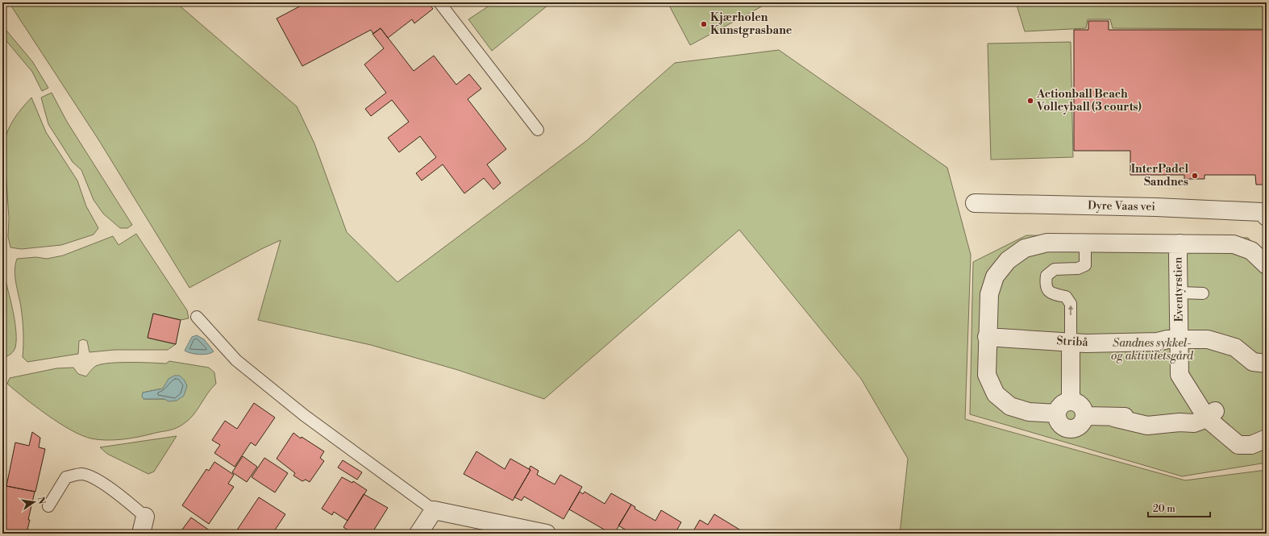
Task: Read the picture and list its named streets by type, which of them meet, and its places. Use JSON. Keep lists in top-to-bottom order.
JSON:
{
  "streets": {
    "street": ["Dyre Vaas vei", "Eventyrstien", "Stribå"]
  },
  "crossings": [
    ["Eventyrstien", "Stribå"]
  ],
  "parks": ["Sandnes sykkel- og aktivitetsgård"],
  "places": ["Kjærholen Kunstgrasbane", "Actionball Beach Volleyball (3 courts)", "InterPadel Sandnes"],
  "scale_bar": "20 m",
  "north": "right"
}
